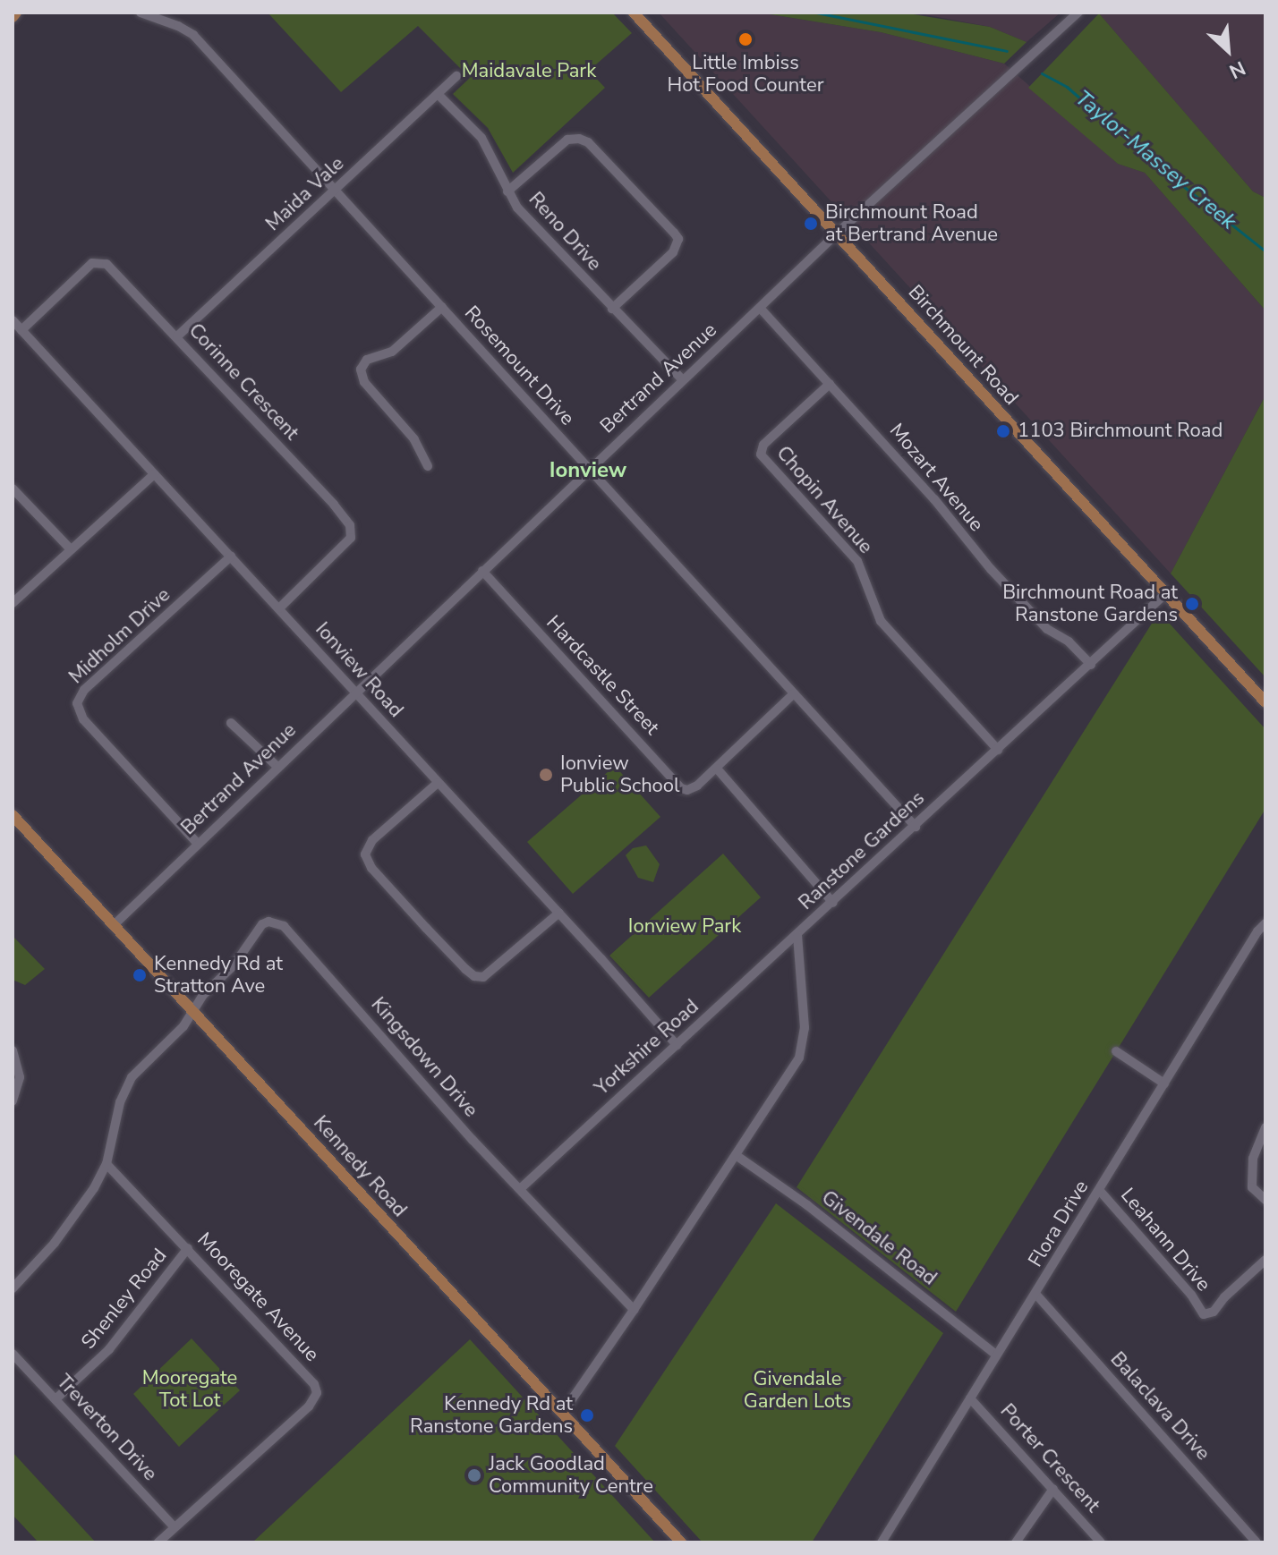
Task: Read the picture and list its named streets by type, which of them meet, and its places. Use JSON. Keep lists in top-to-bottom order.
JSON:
{
  "streets": {
    "main road": ["Birchmount Road", "Kennedy Road"],
    "street": [
      "Maida Vale",
      "Reno Drive",
      "Rosemount Drive",
      "Bertrand Avenue",
      "Corinne Crescent",
      "Mozart Avenue",
      "Chopin Avenue",
      "Midholm Drive",
      "Ionview Road",
      "Hardcastle Street",
      "Ranstone Gardens",
      "Yorkshire Road",
      "Kingsdown Drive",
      "Flora Drive",
      "Givendale Road",
      "Leahann Drive",
      "Mooregate Avenue",
      "Shenley Road",
      "Balaclava Drive",
      "Treverton Drive",
      "Porter Crescent"
    ]
  },
  "crossings": [
    ["Maida Vale", "Reno Drive"],
    ["Maida Vale", "Rosemount Drive"],
    ["Maida Vale", "Corinne Crescent"],
    ["Reno Drive", "Bertrand Avenue"],
    ["Birchmount Road", "Bertrand Avenue"],
    ["Birchmount Road", "Ranstone Gardens"],
    ["Rosemount Drive", "Bertrand Avenue"],
    ["Rosemount Drive", "Hardcastle Street"],
    ["Rosemount Drive", "Ranstone Gardens"],
    ["Bertrand Avenue", "Mozart Avenue"],
    ["Bertrand Avenue", "Midholm Drive"],
    ["Bertrand Avenue", "Ionview Road"],
    ["Bertrand Avenue", "Hardcastle Street"],
    ["Bertrand Avenue", "Kennedy Road"],
    ["Corinne Crescent", "Ionview Road"],
    ["Mozart Avenue", "Chopin Avenue"],
    ["Mozart Avenue", "Ranstone Gardens"],
    ["Chopin Avenue", "Ranstone Gardens"],
    ["Midholm Drive", "Ionview Road"],
    ["Ionview Road", "Yorkshire Road"],
    ["Ranstone Gardens", "Yorkshire Road"],
    ["Ranstone Gardens", "Kingsdown Drive"],
    ["Ranstone Gardens", "Kennedy Road"],
    ["Ranstone Gardens", "Givendale Road"],
    ["Yorkshire Road", "Kingsdown Drive"],
    ["Kingsdown Drive", "Kennedy Road"],
    ["Flora Drive", "Givendale Road"],
    ["Flora Drive", "Leahann Drive"],
    ["Flora Drive", "Balaclava Drive"],
    ["Flora Drive", "Porter Crescent"],
    ["Mooregate Avenue", "Shenley Road"],
    ["Mooregate Avenue", "Treverton Drive"],
    ["Shenley Road", "Treverton Drive"]
  ],
  "districts": ["Ionview"],
  "water": ["Taylor-Massey Creek"],
  "parks": [
    "Maidavale Park",
    "Ionview Park",
    "Mooregate Tot Lot",
    "Givendale Garden Lots"
  ],
  "places": [
    "Little Imbiss Hot Food Counter",
    "Birchmount Road at Bertrand Avenue",
    "1103 Birchmount Road",
    "Birchmount Road at Ranstone Gardens",
    "Ionview Public School",
    "Kennedy Rd at Stratton Ave",
    "Kennedy Rd at Ranstone Gardens",
    "Jack Goodlad Community Centre"
  ],
  "north": "bottom right"
}
